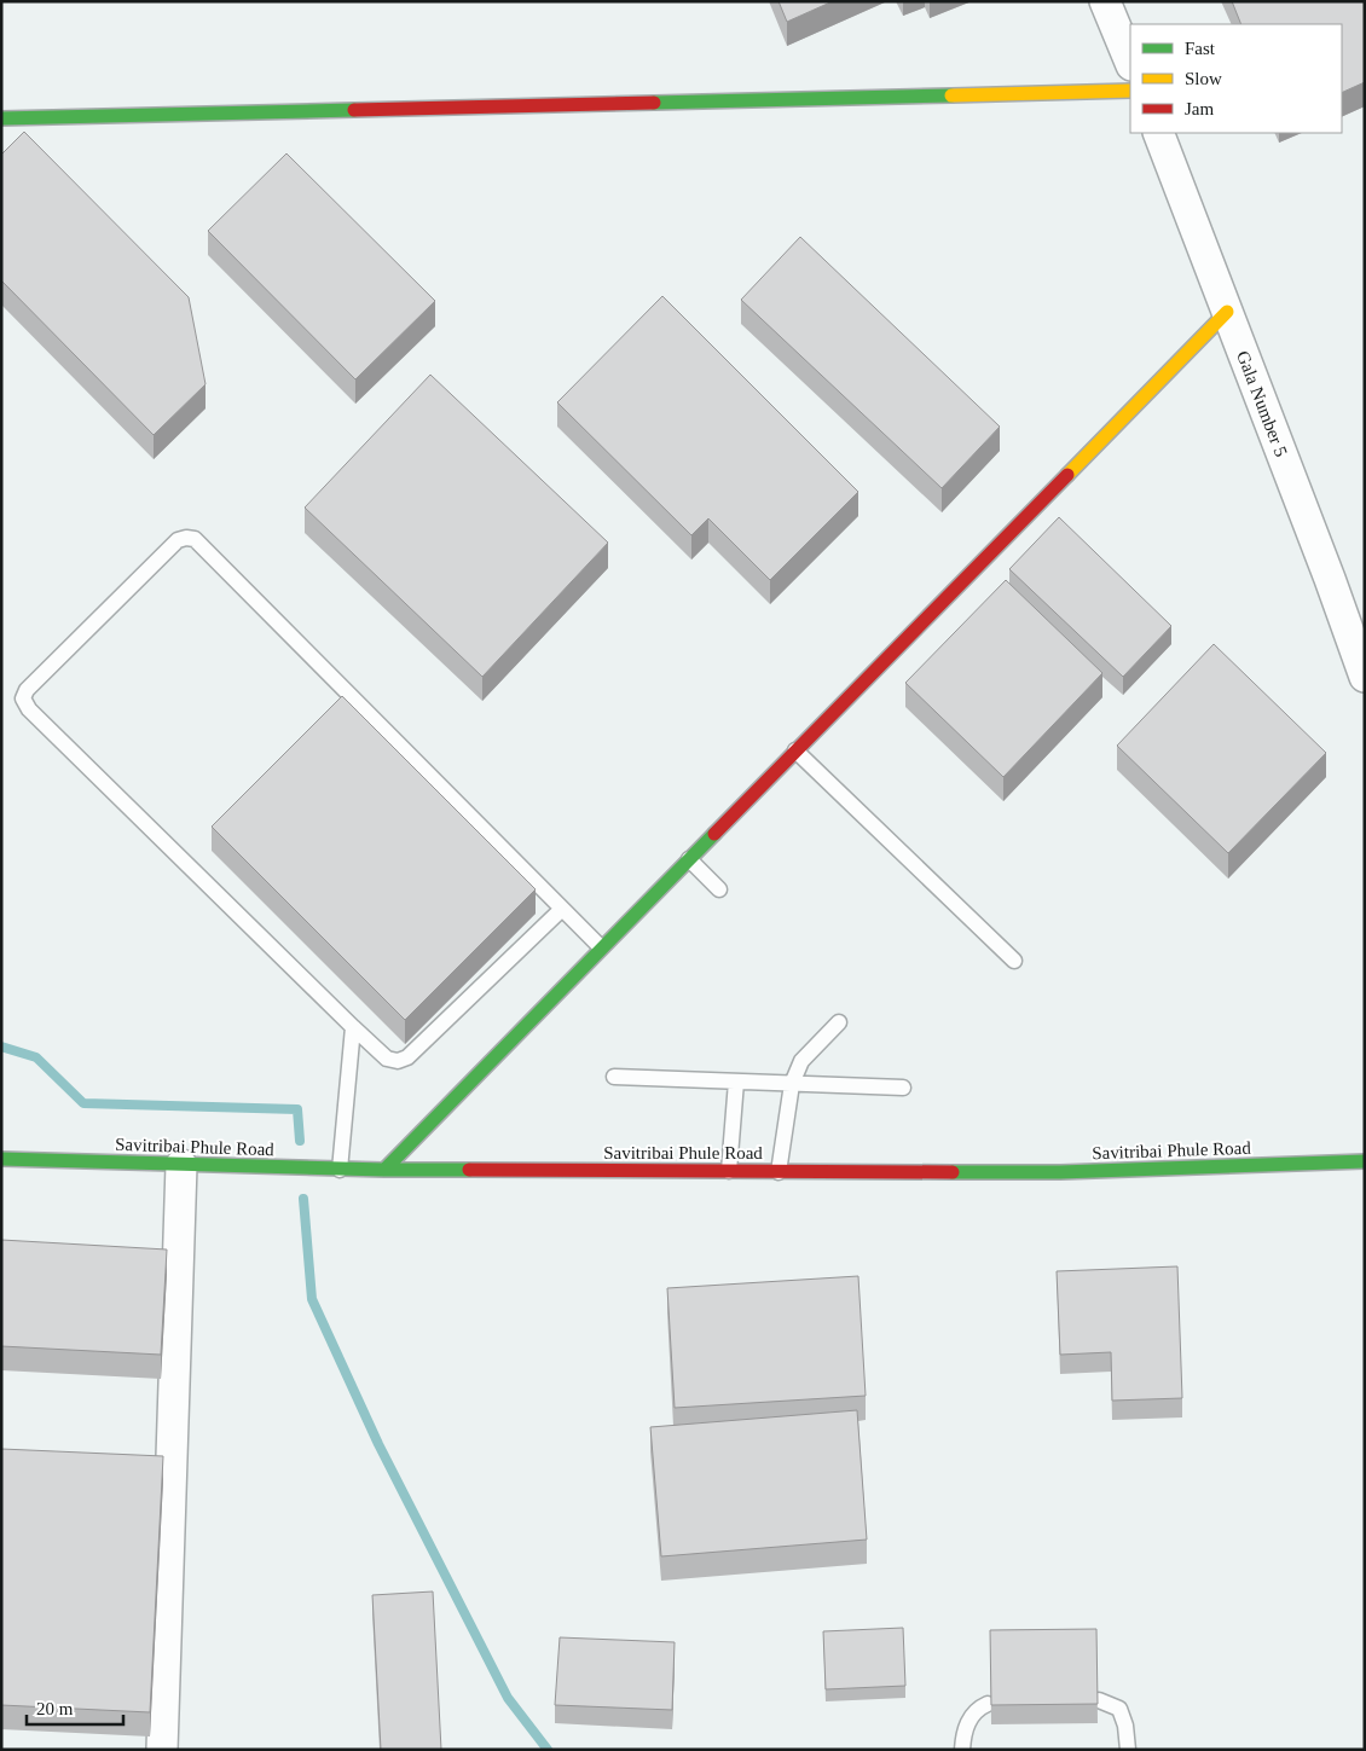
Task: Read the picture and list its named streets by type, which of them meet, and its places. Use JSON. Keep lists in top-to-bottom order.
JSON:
{
  "streets": {
    "street": ["Gala Number 5", "Savitribai Phule Road"]
  },
  "legend": ["Fast", "Slow", "Jam"],
  "scale_bar": "20 m"
}
